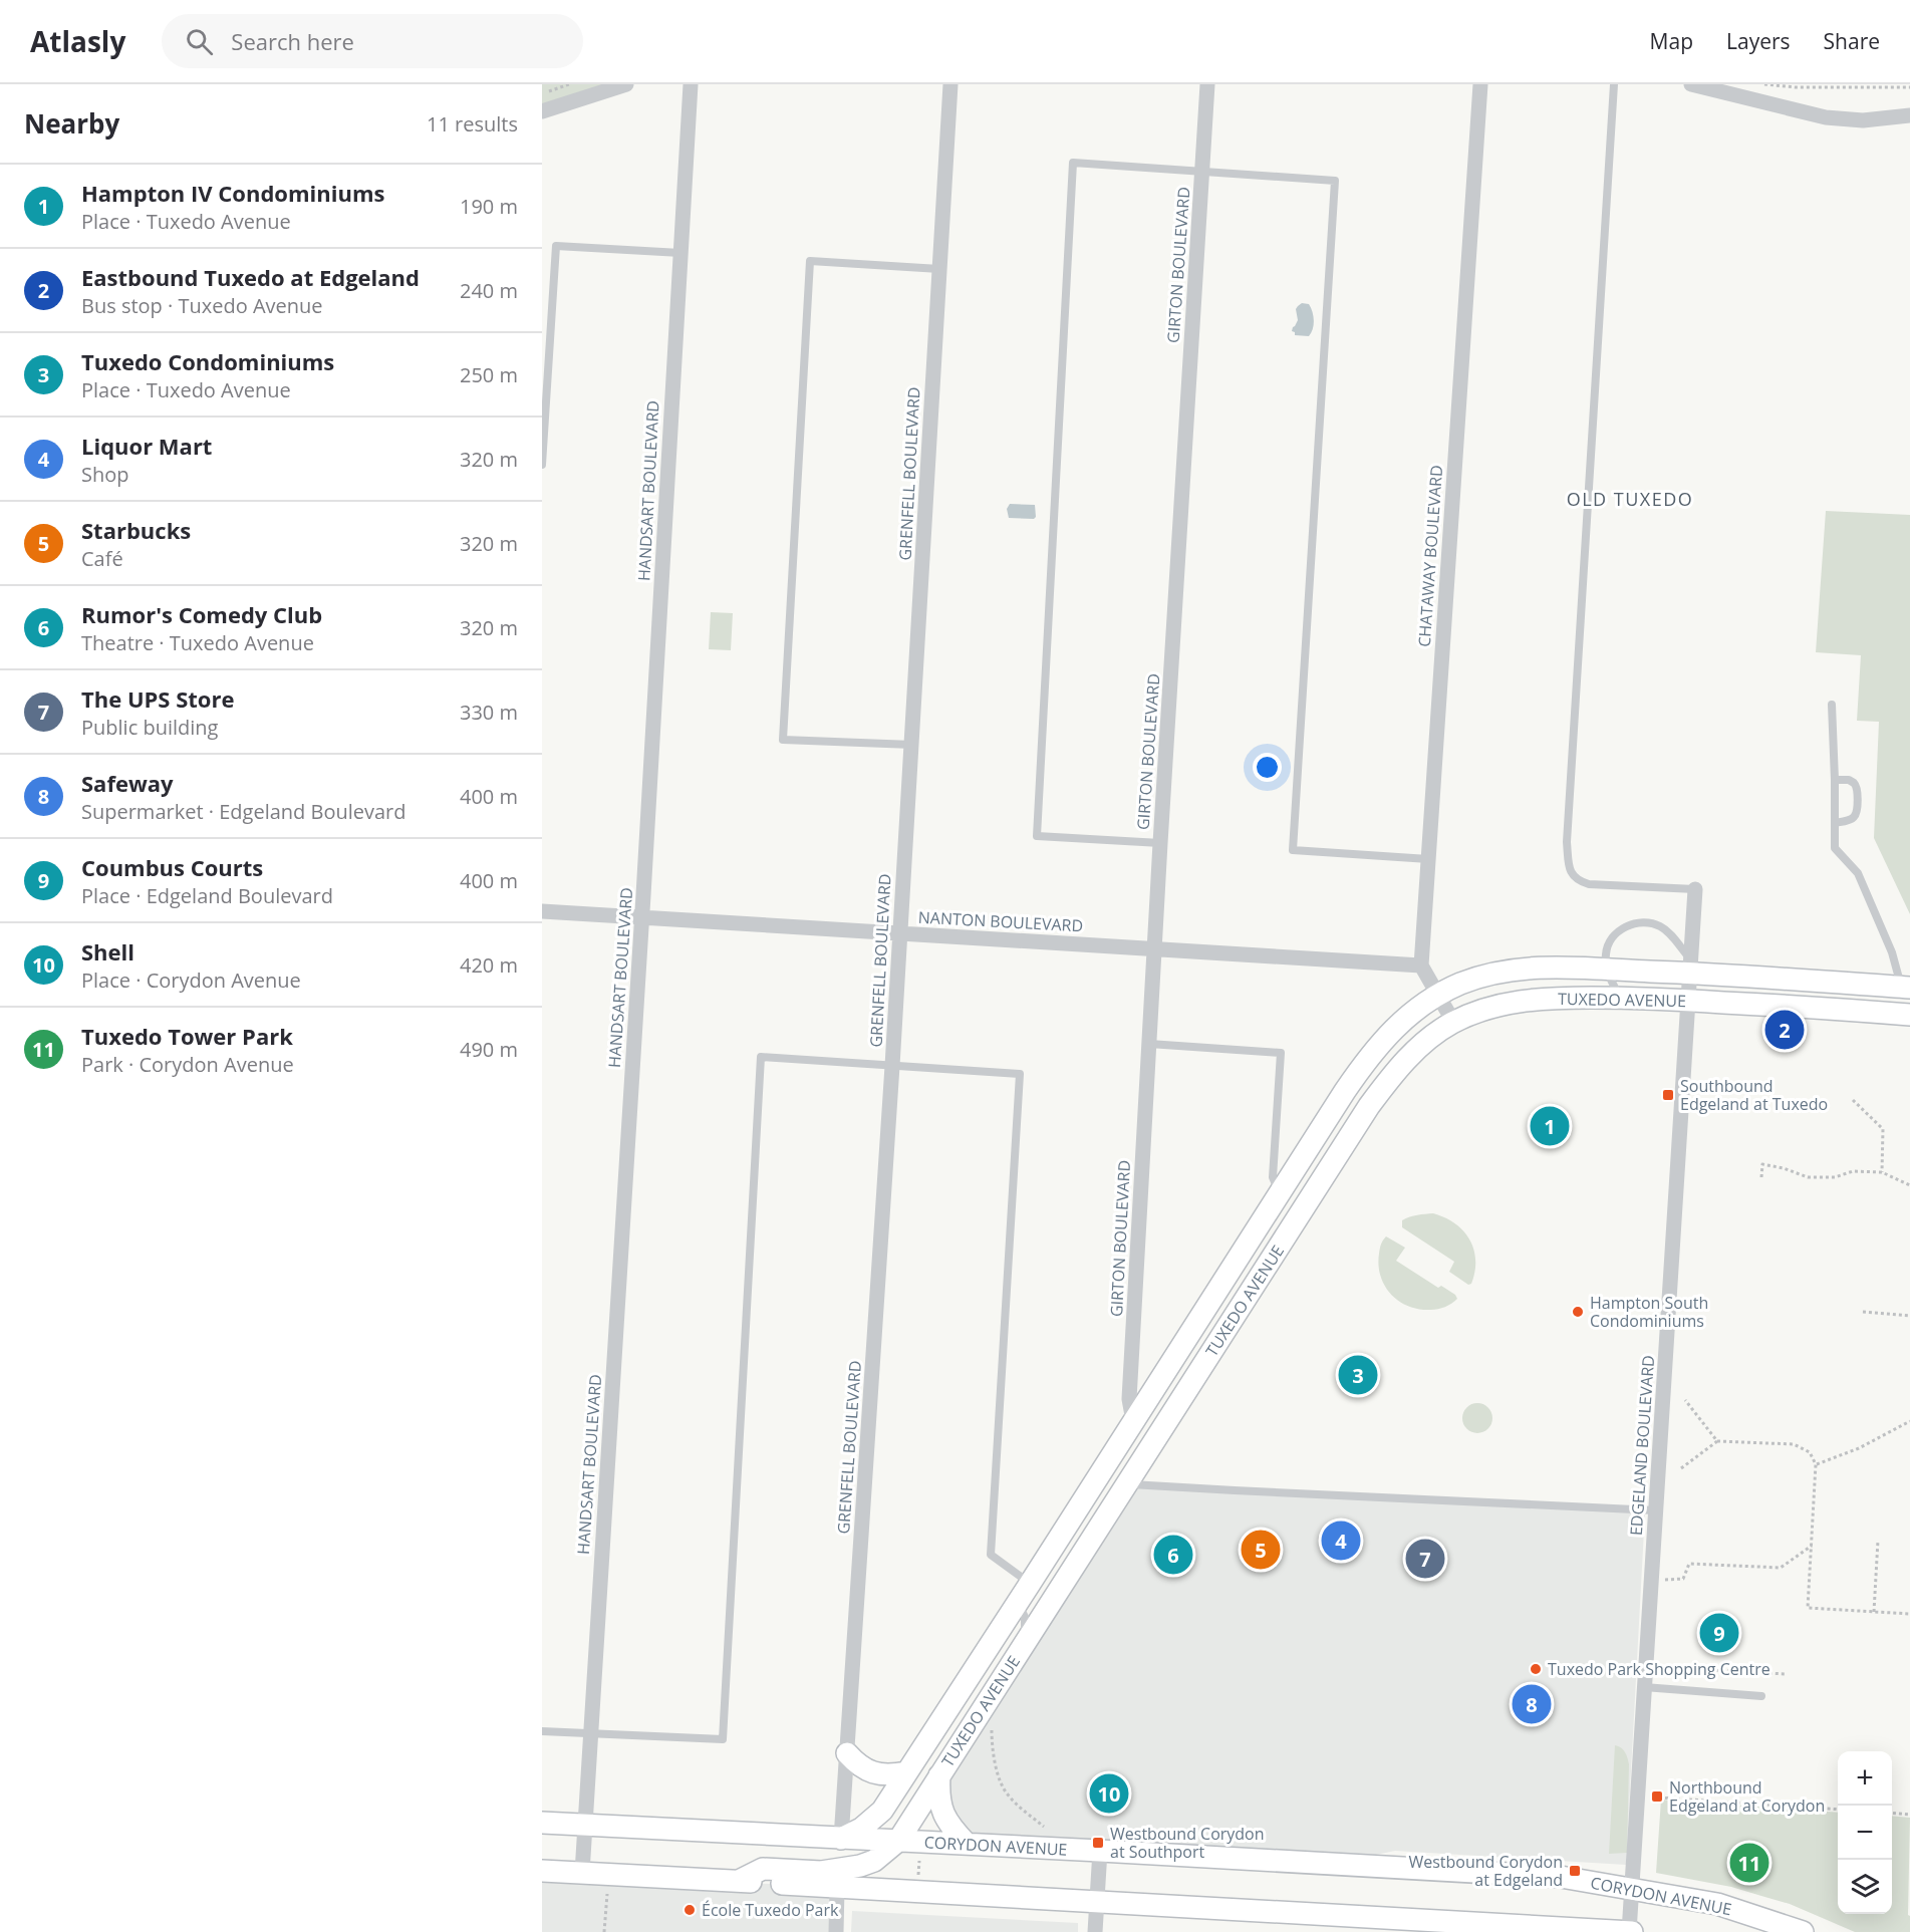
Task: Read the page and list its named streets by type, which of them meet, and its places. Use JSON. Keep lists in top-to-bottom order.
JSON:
{
  "streets": {
    "main road": ["TUXEDO AVENUE", "CORYDON AVENUE"],
    "street": [
      "GIRTON BOULEVARD",
      "GRENFELL BOULEVARD",
      "HANDSART BOULEVARD",
      "CHATAWAY BOULEVARD",
      "NANTON BOULEVARD",
      "EDGELAND BOULEVARD"
    ]
  },
  "crossings": [
    ["GIRTON BOULEVARD", "NANTON BOULEVARD"],
    ["GIRTON BOULEVARD", "TUXEDO AVENUE"],
    ["GRENFELL BOULEVARD", "NANTON BOULEVARD"],
    ["GRENFELL BOULEVARD", "TUXEDO AVENUE"],
    ["GRENFELL BOULEVARD", "CORYDON AVENUE"],
    ["HANDSART BOULEVARD", "NANTON BOULEVARD"],
    ["HANDSART BOULEVARD", "CORYDON AVENUE"],
    ["CHATAWAY BOULEVARD", "NANTON BOULEVARD"],
    ["TUXEDO AVENUE", "EDGELAND BOULEVARD"],
    ["TUXEDO AVENUE", "CORYDON AVENUE"],
    ["EDGELAND BOULEVARD", "CORYDON AVENUE"]
  ],
  "districts": ["OLD TUXEDO"],
  "places": {
    "transit": [
      "Southbound Edgeland at Tuxedo",
      "Northbound Edgeland at Corydon",
      "Westbound Corydon at Southport",
      "Westbound Corydon at Edgeland"
    ],
    "other": ["Hampton South Condominiums", "Tuxedo Park Shopping Centre", "École Tuxedo Park"]
  },
  "page": {
    "header": "Atlasly",
    "search": "Search here",
    "nav": ["Map", "Layers", "Share"],
    "heading": ["Nearby", "11 results"],
    "list": [
      {
        "mark": "1",
        "name": "Hampton IV Condominiums",
        "note": "Place · Tuxedo Avenue",
        "value": "190 m"
      },
      {
        "mark": "2",
        "name": "Eastbound Tuxedo at Edgeland",
        "note": "Bus stop · Tuxedo Avenue",
        "value": "240 m"
      },
      {
        "mark": "3",
        "name": "Tuxedo Condominiums",
        "note": "Place · Tuxedo Avenue",
        "value": "250 m"
      },
      {
        "mark": "4",
        "name": "Liquor Mart",
        "note": "Shop",
        "value": "320 m"
      },
      {
        "mark": "5",
        "name": "Starbucks",
        "note": "Café",
        "value": "320 m"
      },
      {
        "mark": "6",
        "name": "Rumor's Comedy Club",
        "note": "Theatre · Tuxedo Avenue",
        "value": "320 m"
      },
      {
        "mark": "7",
        "name": "The UPS Store",
        "note": "Public building",
        "value": "330 m"
      },
      {
        "mark": "8",
        "name": "Safeway",
        "note": "Supermarket · Edgeland Boulevard",
        "value": "400 m"
      },
      {
        "mark": "9",
        "name": "Coumbus Courts",
        "note": "Place · Edgeland Boulevard",
        "value": "400 m"
      },
      {
        "mark": "10",
        "name": "Shell",
        "note": "Place · Corydon Avenue",
        "value": "420 m"
      },
      {
        "mark": "11",
        "name": "Tuxedo Tower Park",
        "note": "Park · Corydon Avenue",
        "value": "490 m"
      }
    ],
    "pins": [
      "2",
      "1",
      "3",
      "4",
      "5",
      "6",
      "7",
      "9",
      "8",
      "10",
      "11"
    ],
    "map_buttons": ["+", "−"]
  }
}
